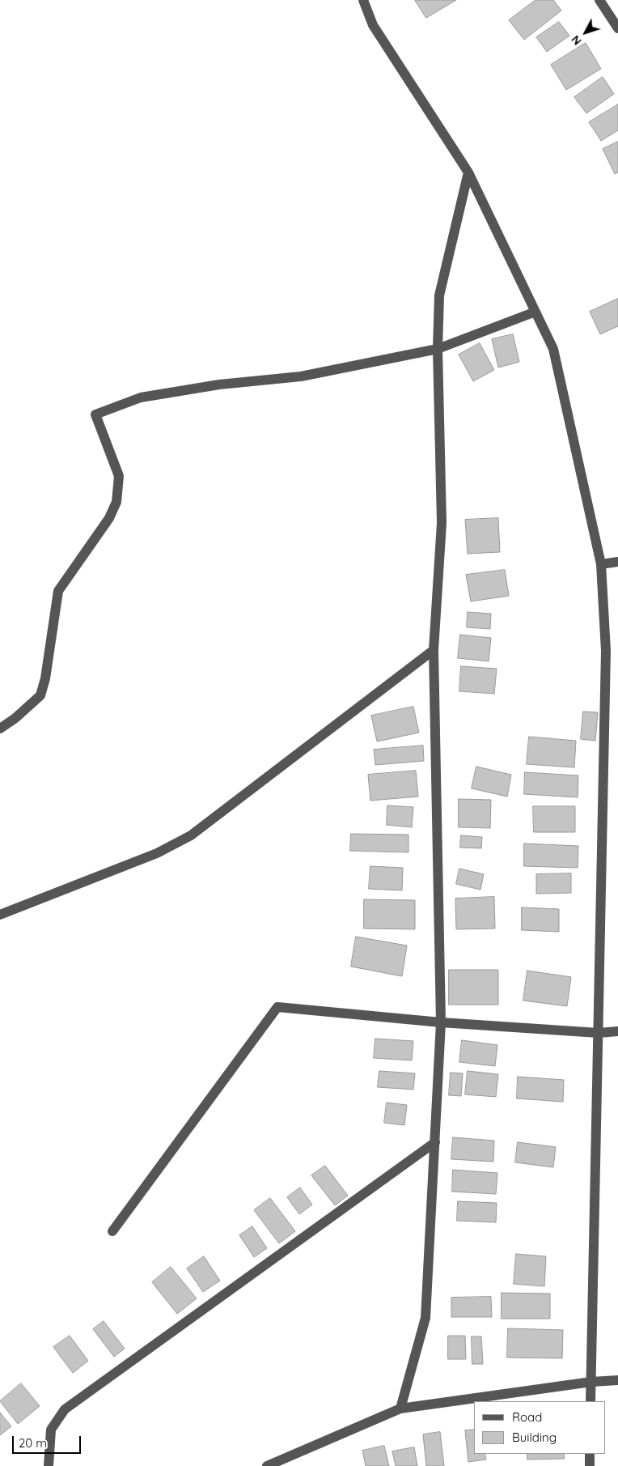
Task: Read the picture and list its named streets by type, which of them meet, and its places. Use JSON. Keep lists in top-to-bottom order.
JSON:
{
  "legend": ["Road", "Building"],
  "scale_bar": "20 m",
  "north": "bottom left"
}
